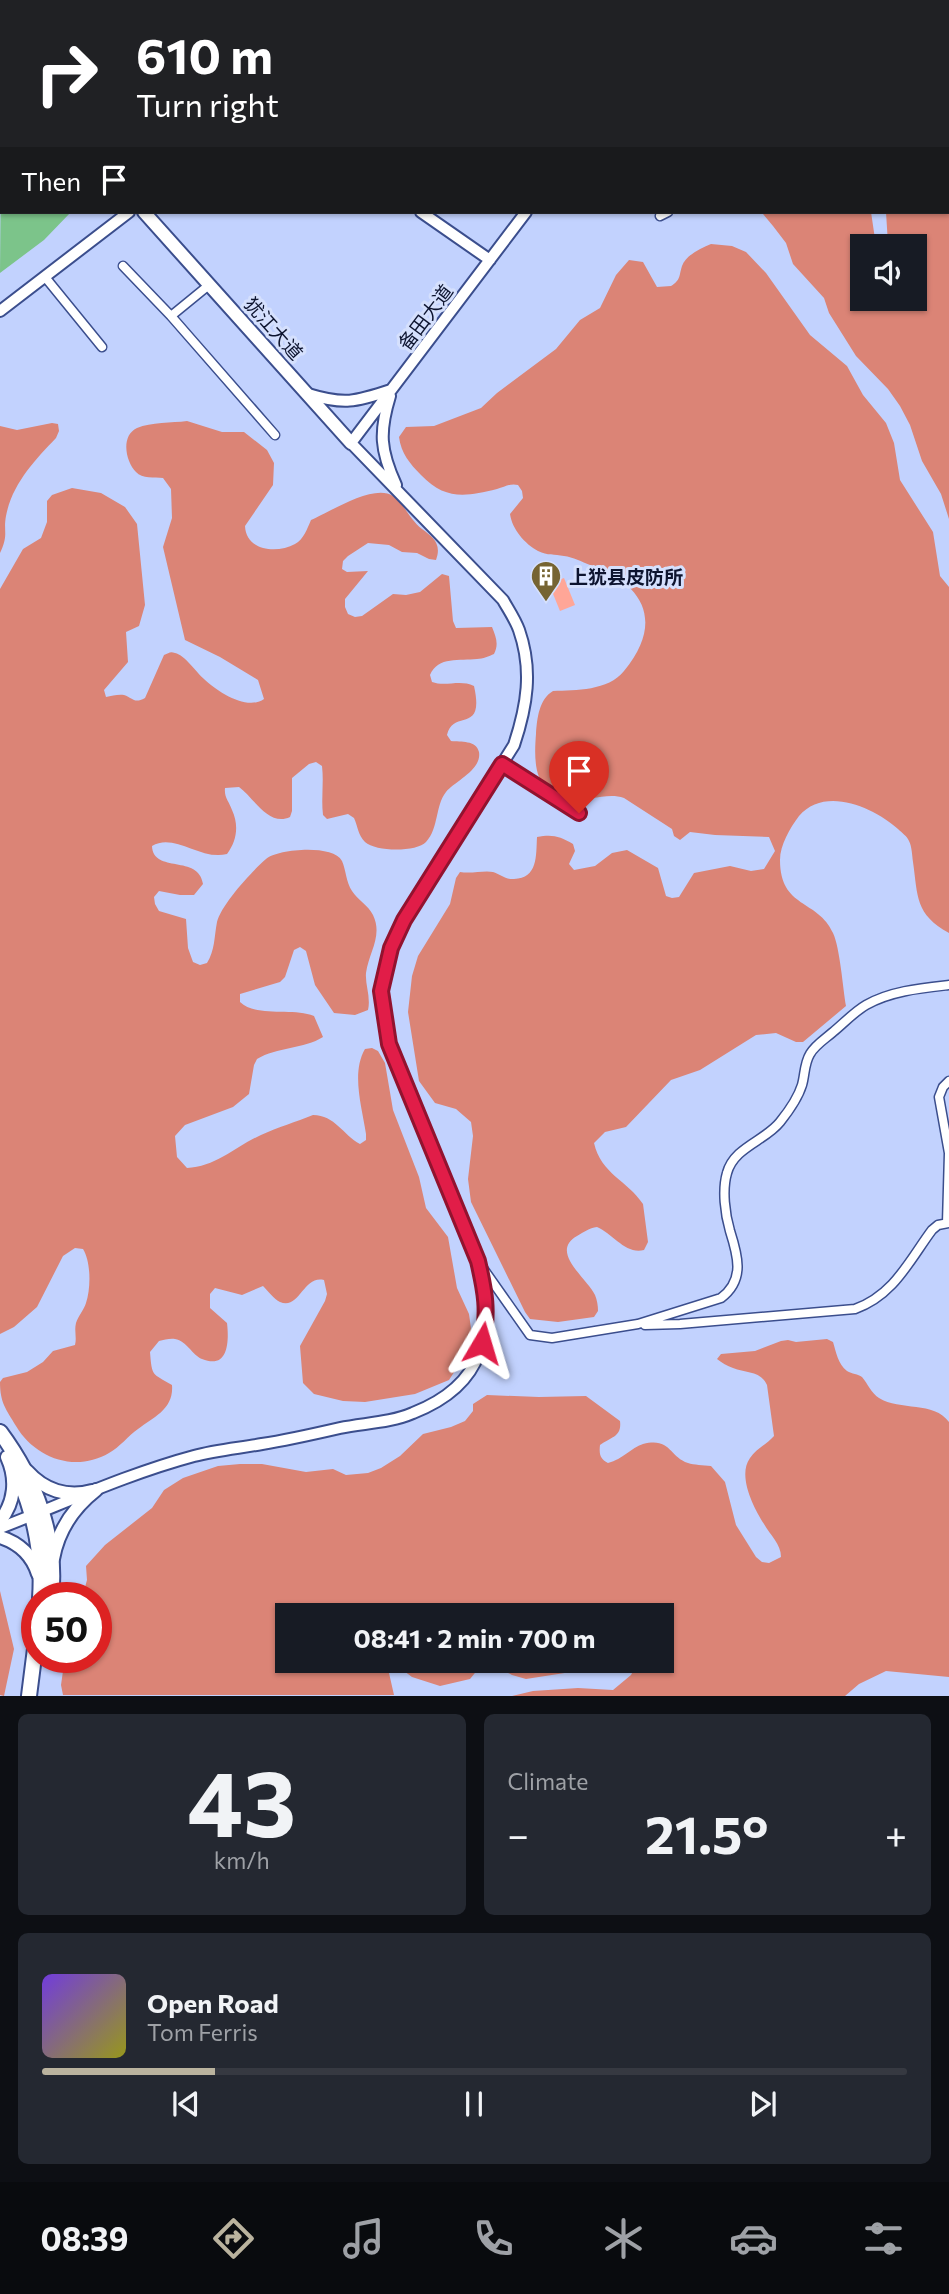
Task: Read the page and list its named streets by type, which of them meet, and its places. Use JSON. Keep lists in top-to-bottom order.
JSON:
{
  "streets": {
    "main road": ["备田大道", "犹江大道"]
  },
  "crossings": [
    ["备田大道", "犹江大道"]
  ],
  "places": {
    "building": ["上犹县皮防所"]
  },
  "page": {
    "turn": ["610 m", "Turn right"],
    "then": "Then",
    "limit": "50",
    "trip": "08:41 · 2 min · 700 m",
    "tile": [
      ["43", "km/h"],
      "Climate"
    ],
    "heat": ["−", "21.5°", "+"],
    "song": ["Open Road", "Tom Ferris"],
    "tabs": "08:39"
  }
}
